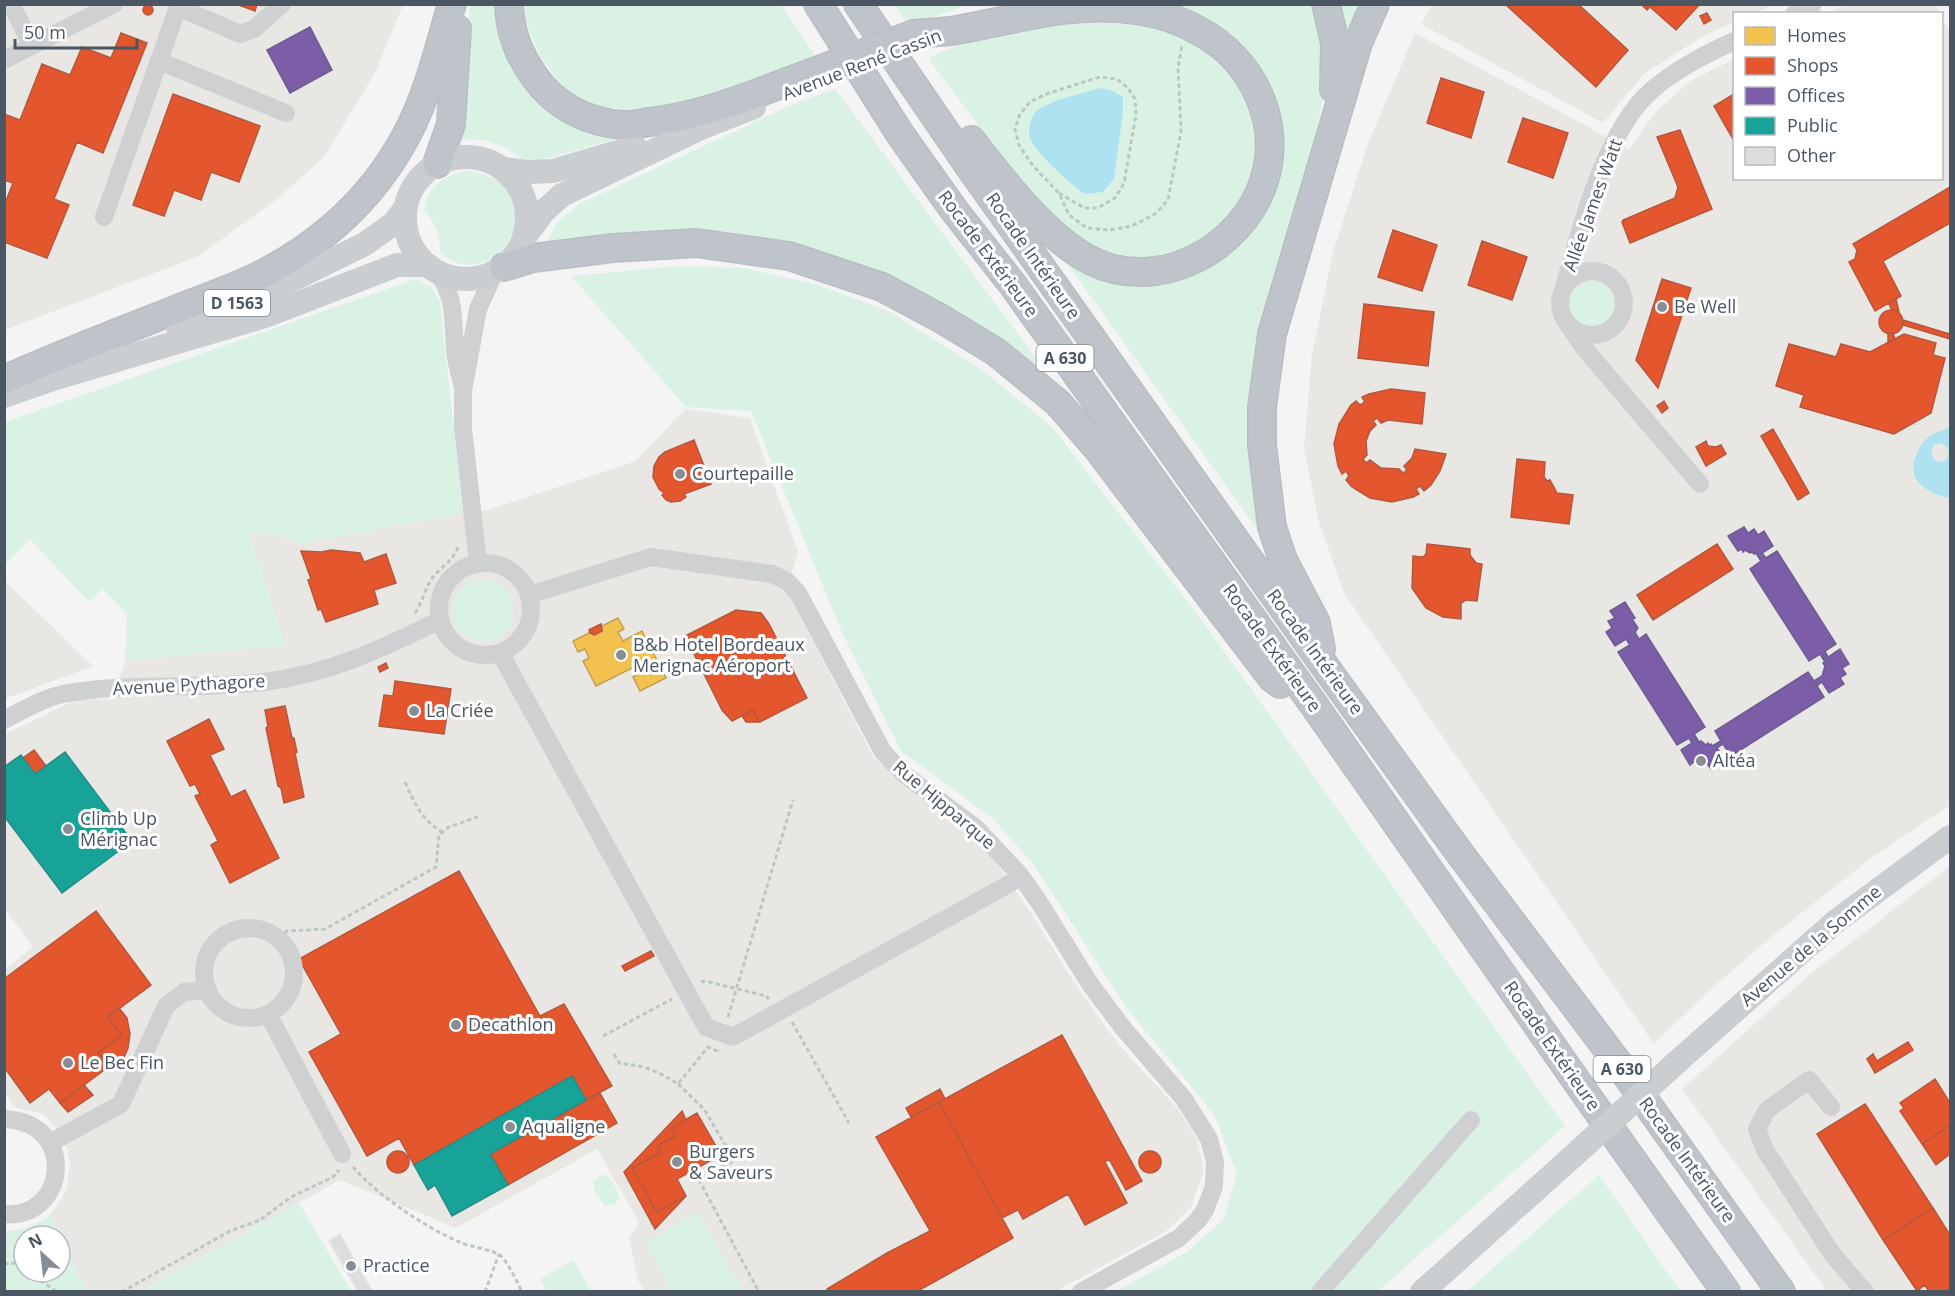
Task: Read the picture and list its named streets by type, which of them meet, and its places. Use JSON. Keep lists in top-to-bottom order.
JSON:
{
  "streets": {
    "highway": ["Rocade Extérieure", "Rocade Intérieure", "A 630"],
    "main road": ["Avenue René Cassin", "D 1563", "Avenue de la Somme"],
    "street": ["Allée James Watt", "Avenue Pythagore", "Rue Hipparque"]
  },
  "crossings": [
    ["Avenue René Cassin", "D 1563"],
    ["Avenue Pythagore", "Rue Hipparque"]
  ],
  "places": [
    "Be Well",
    "Courtepaille",
    "B&b Hotel Bordeaux Merignac Aéroport",
    "La Criée",
    "Altéa",
    "Climb Up Mérignac",
    "Decathlon",
    "Le Bec Fin",
    "Aqualigne",
    "Burgers & Saveurs",
    "Practice"
  ],
  "legend": [
    "Homes",
    "Shops",
    "Offices",
    "Public",
    "Other"
  ],
  "scale_bar": "50 m",
  "north": "top left"
}
